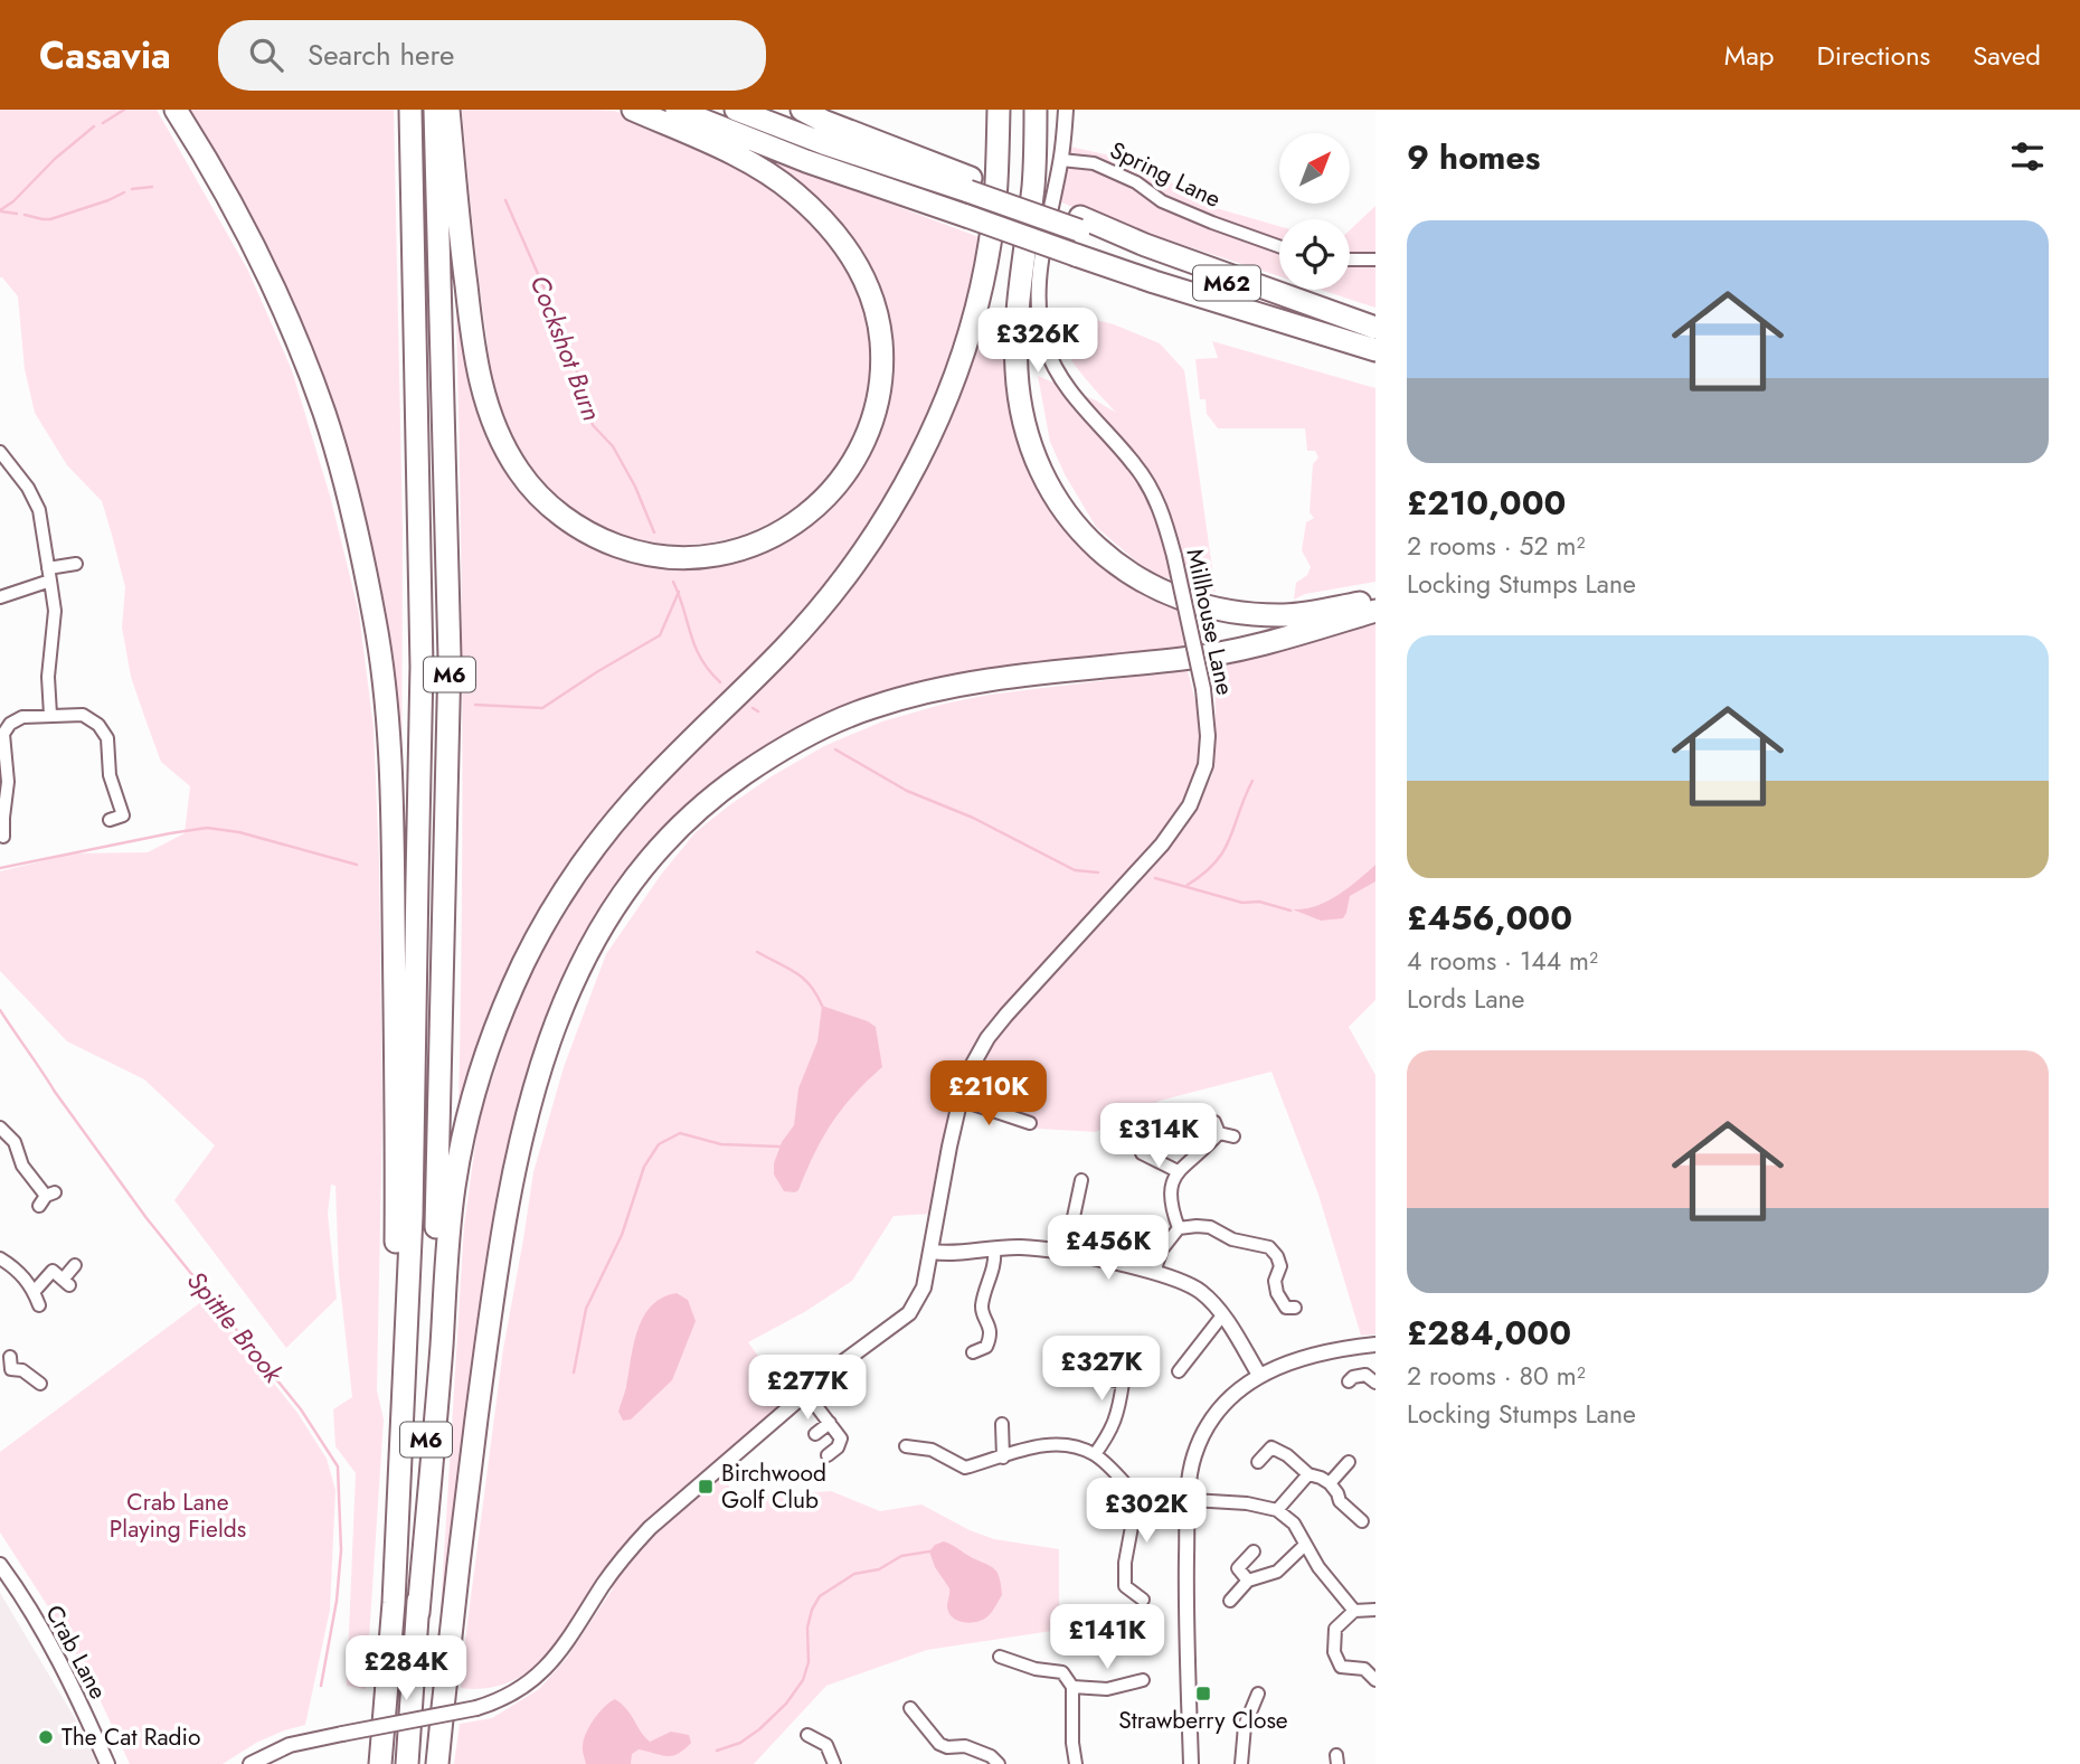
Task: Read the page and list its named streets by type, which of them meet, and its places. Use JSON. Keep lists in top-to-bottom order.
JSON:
{
  "streets": {
    "highway": ["M62", "M6"],
    "street": ["Spring Lane", "Millhouse Lane", "Crab Lane"]
  },
  "crossings": [
    ["Spring Lane", "Millhouse Lane"]
  ],
  "water": ["Cockshot Burn", "Spittle Brook"],
  "parks": ["Crab Lane Playing Fields"],
  "places": {
    "transit": ["Birchwood Golf Club", "Strawberry Close"],
    "other": ["The Cat Radio"]
  },
  "north": "top right",
  "page": {
    "header": "Casavia",
    "search": "Search here",
    "nav": ["Map", "Directions", "Saved"],
    "heading": "9 homes",
    "list": [
      {
        "name": "£210,000",
        "note": "2 rooms · 52 m² · Locking Stumps Lane"
      },
      {
        "name": "£456,000",
        "note": "4 rooms · 144 m² · Lords Lane"
      },
      {
        "name": "£284,000",
        "note": "2 rooms · 80 m² · Locking Stumps Lane"
      }
    ],
    "price": [
      "£326K",
      "£210K",
      "£314K",
      "£456K",
      "£327K",
      "£277K",
      "£302K",
      "£141K",
      "£284K"
    ]
  }
}
